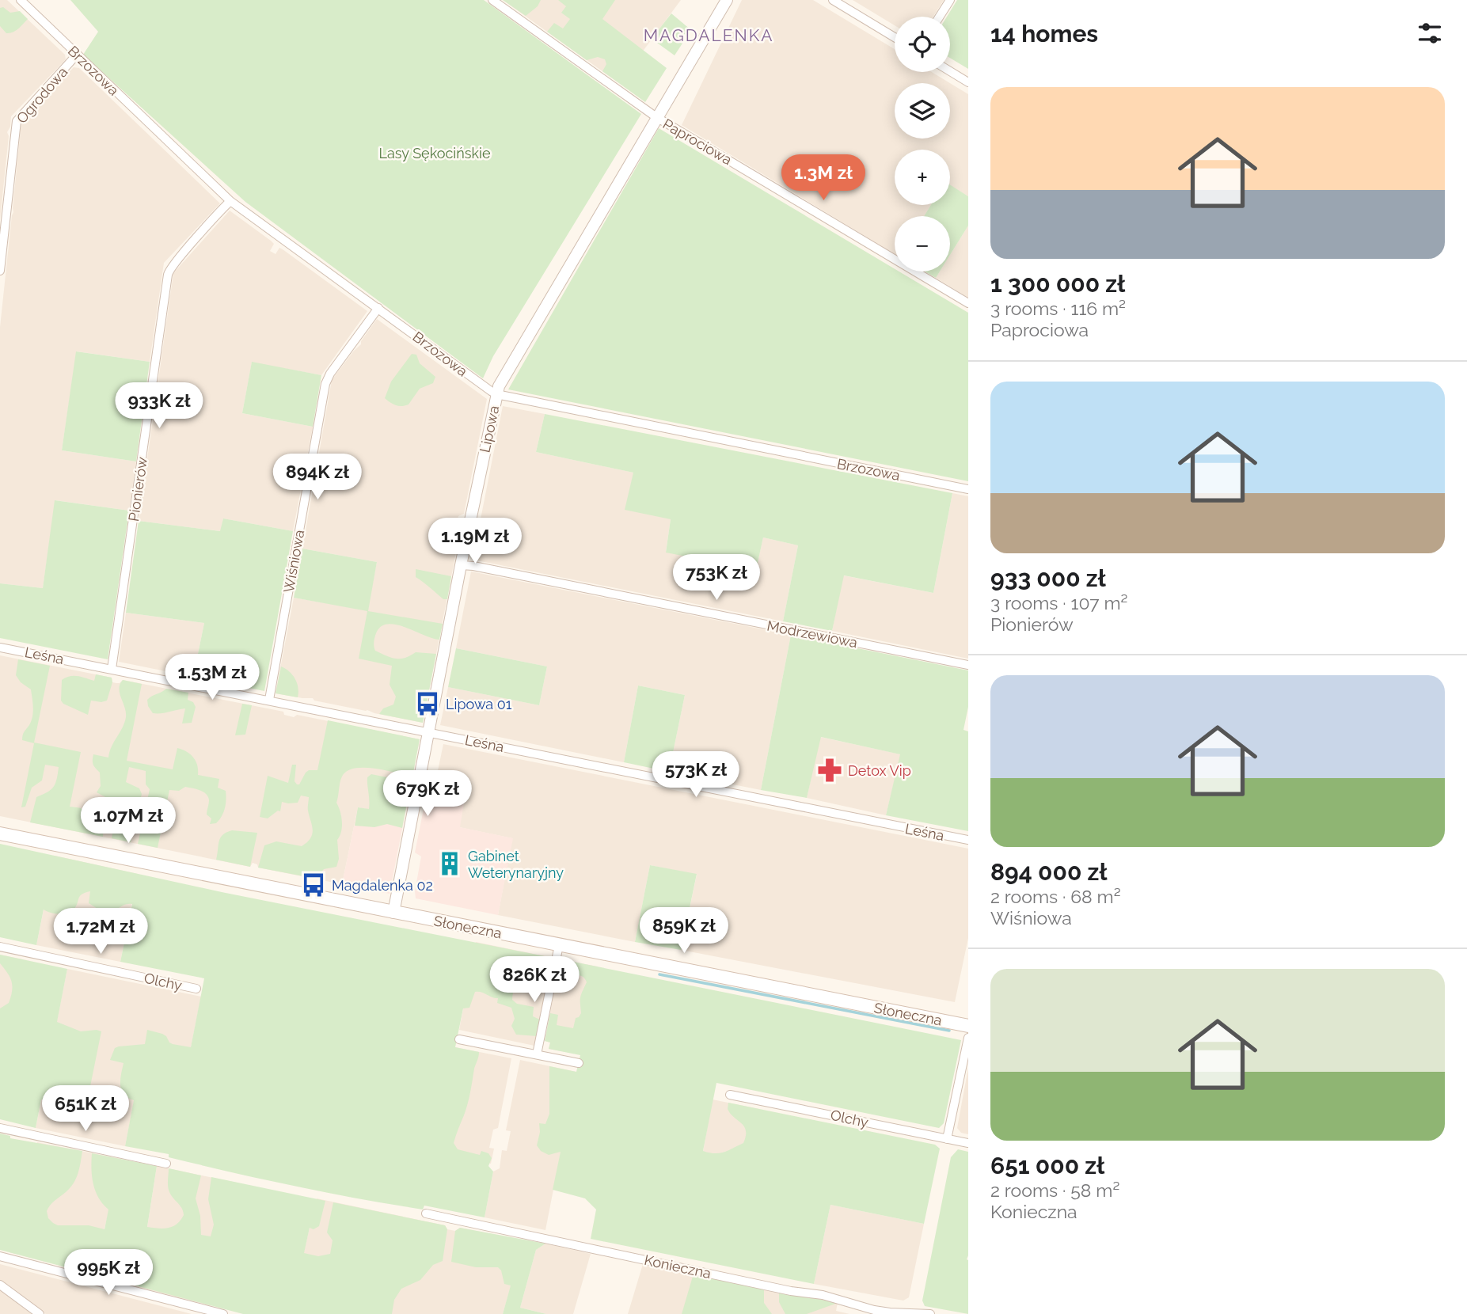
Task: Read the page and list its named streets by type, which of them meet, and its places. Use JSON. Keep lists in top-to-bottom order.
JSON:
{
  "streets": {
    "main road": ["Słoneczna"],
    "street": [
      "Brzozowa",
      "Ogrodowa",
      "Paprociowa",
      "Lipowa",
      "Pionierów",
      "Wiśniowa",
      "Modrzewiowa",
      "Leśna",
      "Olchy",
      "Konieczna"
    ]
  },
  "crossings": [
    ["Brzozowa", "Ogrodowa"],
    ["Brzozowa", "Lipowa"],
    ["Brzozowa", "Pionierów"],
    ["Brzozowa", "Wiśniowa"],
    ["Paprociowa", "Lipowa"],
    ["Lipowa", "Modrzewiowa"],
    ["Lipowa", "Leśna"],
    ["Lipowa", "Słoneczna"],
    ["Pionierów", "Leśna"],
    ["Wiśniowa", "Leśna"]
  ],
  "districts": ["MAGDALENKA"],
  "parks": ["Lasy Sękocińskie"],
  "places": {
    "bus stop": ["Lipowa 01", "Magdalenka 02"],
    "pharmacy": ["Detox Vip"],
    "building": ["Gabinet Weterynaryjny"]
  },
  "page": {
    "heading": "14 homes",
    "map_buttons": ["+", "−"],
    "list": [
      {
        "name": "1 300 000 zł",
        "note": "3 rooms · 116 m² · Paprociowa"
      },
      {
        "name": "933 000 zł",
        "note": "3 rooms · 107 m² · Pionierów"
      },
      {
        "name": "894 000 zł",
        "note": "2 rooms · 68 m² · Wiśniowa"
      },
      {
        "name": "651 000 zł",
        "note": "2 rooms · 58 m² · Konieczna"
      }
    ],
    "price": [
      "1.3M zł",
      "933K zł",
      "894K zł",
      "1.19M zł",
      "753K zł",
      "1.53M zł",
      "573K zł",
      "679K zł",
      "1.07M zł",
      "859K zł",
      "1.72M zł",
      "826K zł",
      "651K zł",
      "995K zł"
    ]
  }
}
